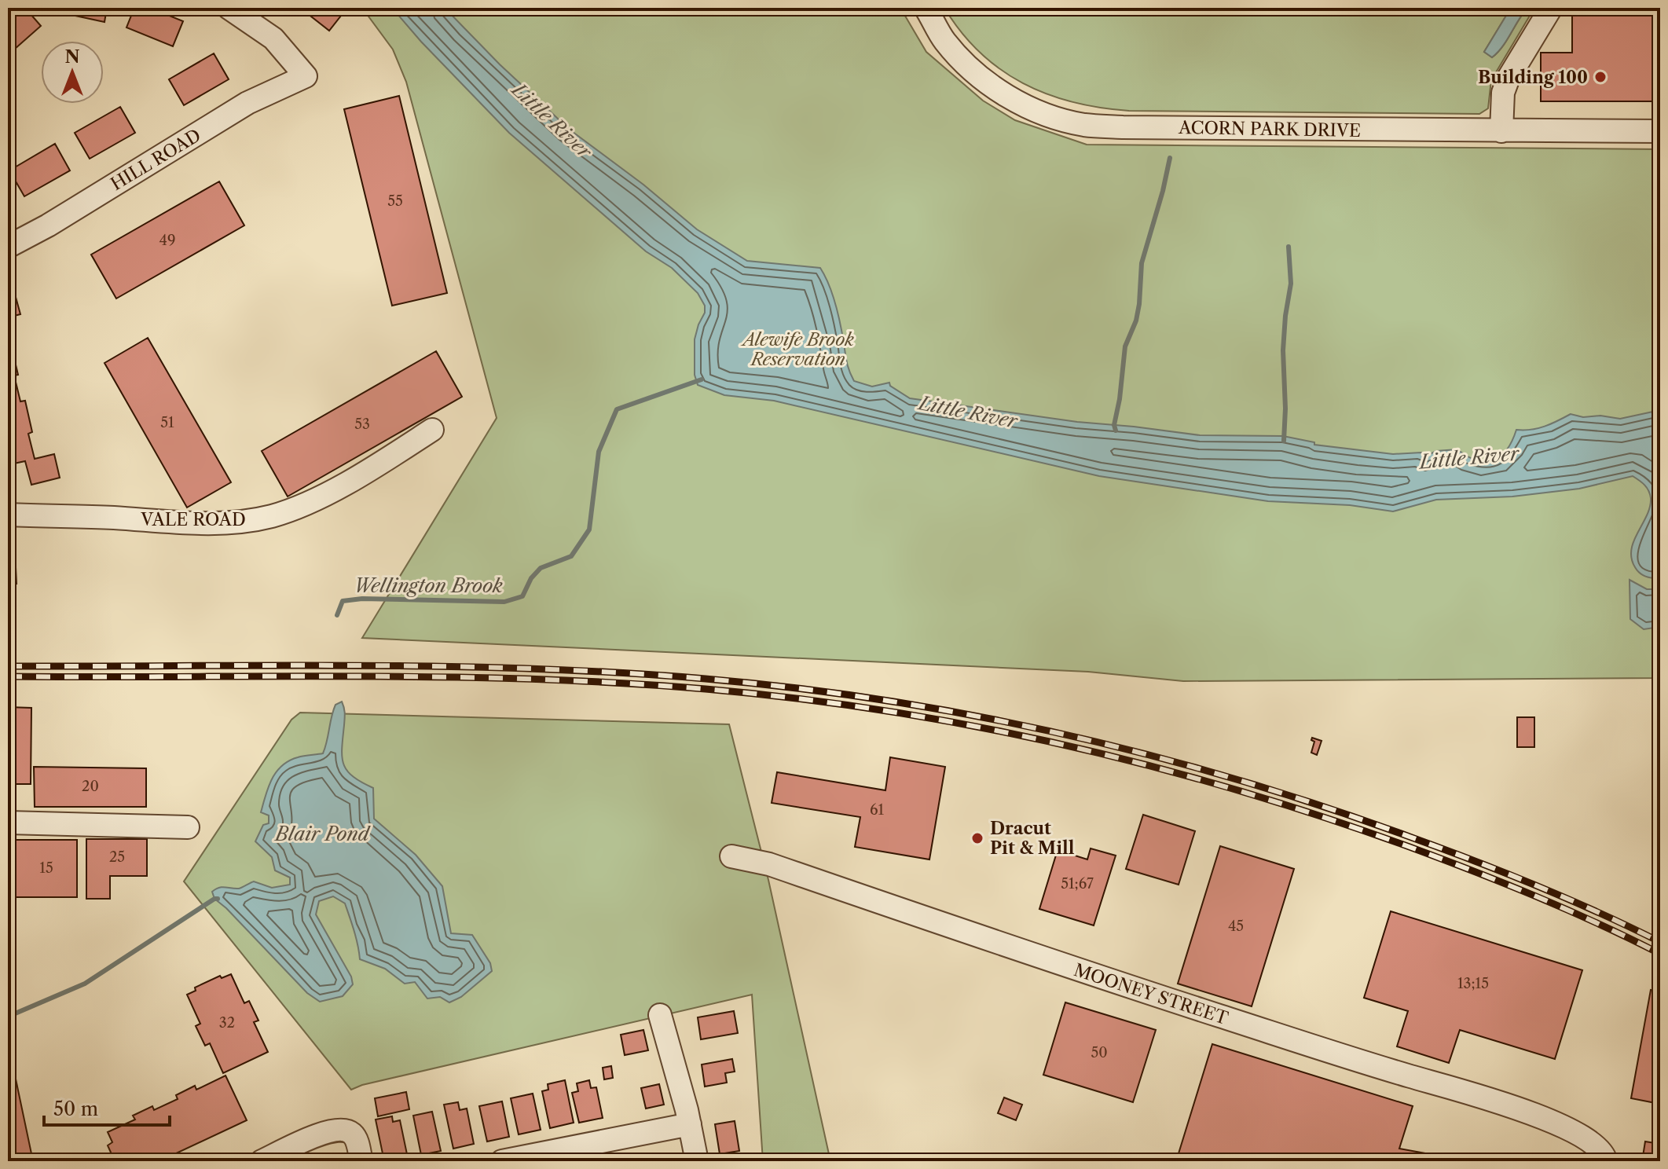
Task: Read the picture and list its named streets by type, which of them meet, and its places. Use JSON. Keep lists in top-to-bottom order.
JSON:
{
  "streets": {
    "street": [
      "ACORN PARK DRIVE",
      "HILL ROAD",
      "VALE ROAD",
      "MOONEY STREET"
    ]
  },
  "water": ["Little River", "Wellington Brook", "Blair Pond"],
  "parks": ["Alewife Brook Reservation"],
  "places": ["Building 100", "Dracut Pit & Mill"],
  "house_numbers": [
    "55",
    "49",
    "51",
    "53",
    "20",
    "61",
    "25",
    "15",
    "51;67",
    "45",
    "13;15",
    "32",
    "50"
  ],
  "scale_bar": "50 m",
  "north": "top"
}
